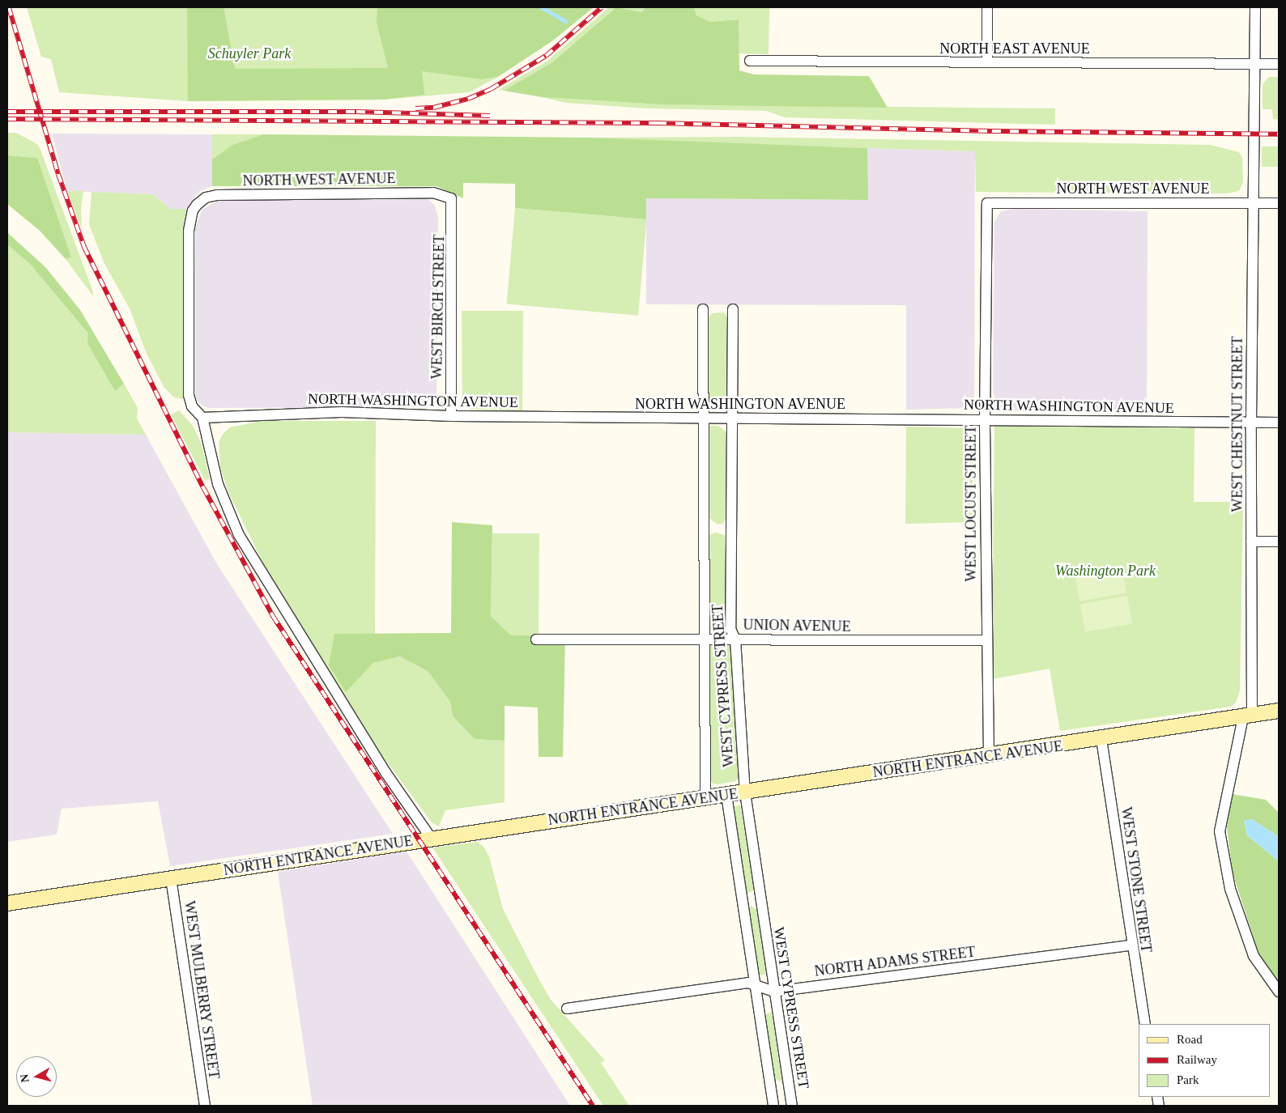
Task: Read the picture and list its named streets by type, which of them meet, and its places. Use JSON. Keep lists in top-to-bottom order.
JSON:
{
  "streets": {
    "main road": ["NORTH ENTRANCE AVENUE"],
    "street": [
      "NORTH EAST AVENUE",
      "NORTH WEST AVENUE",
      "WEST BIRCH STREET",
      "NORTH WASHINGTON AVENUE",
      "WEST CHESTNUT STREET",
      "WEST LOCUST STREET",
      "UNION AVENUE",
      "WEST CYPRESS STREET",
      "WEST STONE STREET",
      "NORTH ADAMS STREET",
      "WEST MULBERRY STREET"
    ]
  },
  "crossings": [
    ["NORTH EAST AVENUE", "WEST CHESTNUT STREET"],
    ["NORTH WEST AVENUE", "WEST BIRCH STREET"],
    ["NORTH WEST AVENUE", "NORTH WASHINGTON AVENUE"],
    ["NORTH WEST AVENUE", "WEST CHESTNUT STREET"],
    ["NORTH WEST AVENUE", "WEST LOCUST STREET"],
    ["WEST BIRCH STREET", "NORTH WASHINGTON AVENUE"],
    ["NORTH WASHINGTON AVENUE", "WEST CHESTNUT STREET"],
    ["NORTH WASHINGTON AVENUE", "WEST LOCUST STREET"],
    ["NORTH WASHINGTON AVENUE", "WEST CYPRESS STREET"],
    ["WEST CHESTNUT STREET", "NORTH ENTRANCE AVENUE"],
    ["WEST LOCUST STREET", "UNION AVENUE"],
    ["WEST LOCUST STREET", "NORTH ENTRANCE AVENUE"],
    ["UNION AVENUE", "WEST CYPRESS STREET"],
    ["WEST CYPRESS STREET", "NORTH ENTRANCE AVENUE"],
    ["WEST CYPRESS STREET", "NORTH ADAMS STREET"],
    ["NORTH ENTRANCE AVENUE", "WEST STONE STREET"],
    ["NORTH ENTRANCE AVENUE", "WEST MULBERRY STREET"],
    ["WEST STONE STREET", "NORTH ADAMS STREET"]
  ],
  "parks": ["Schuyler Park", "Washington Park"],
  "legend": ["Road", "Railway", "Park"],
  "north": "left"
}
